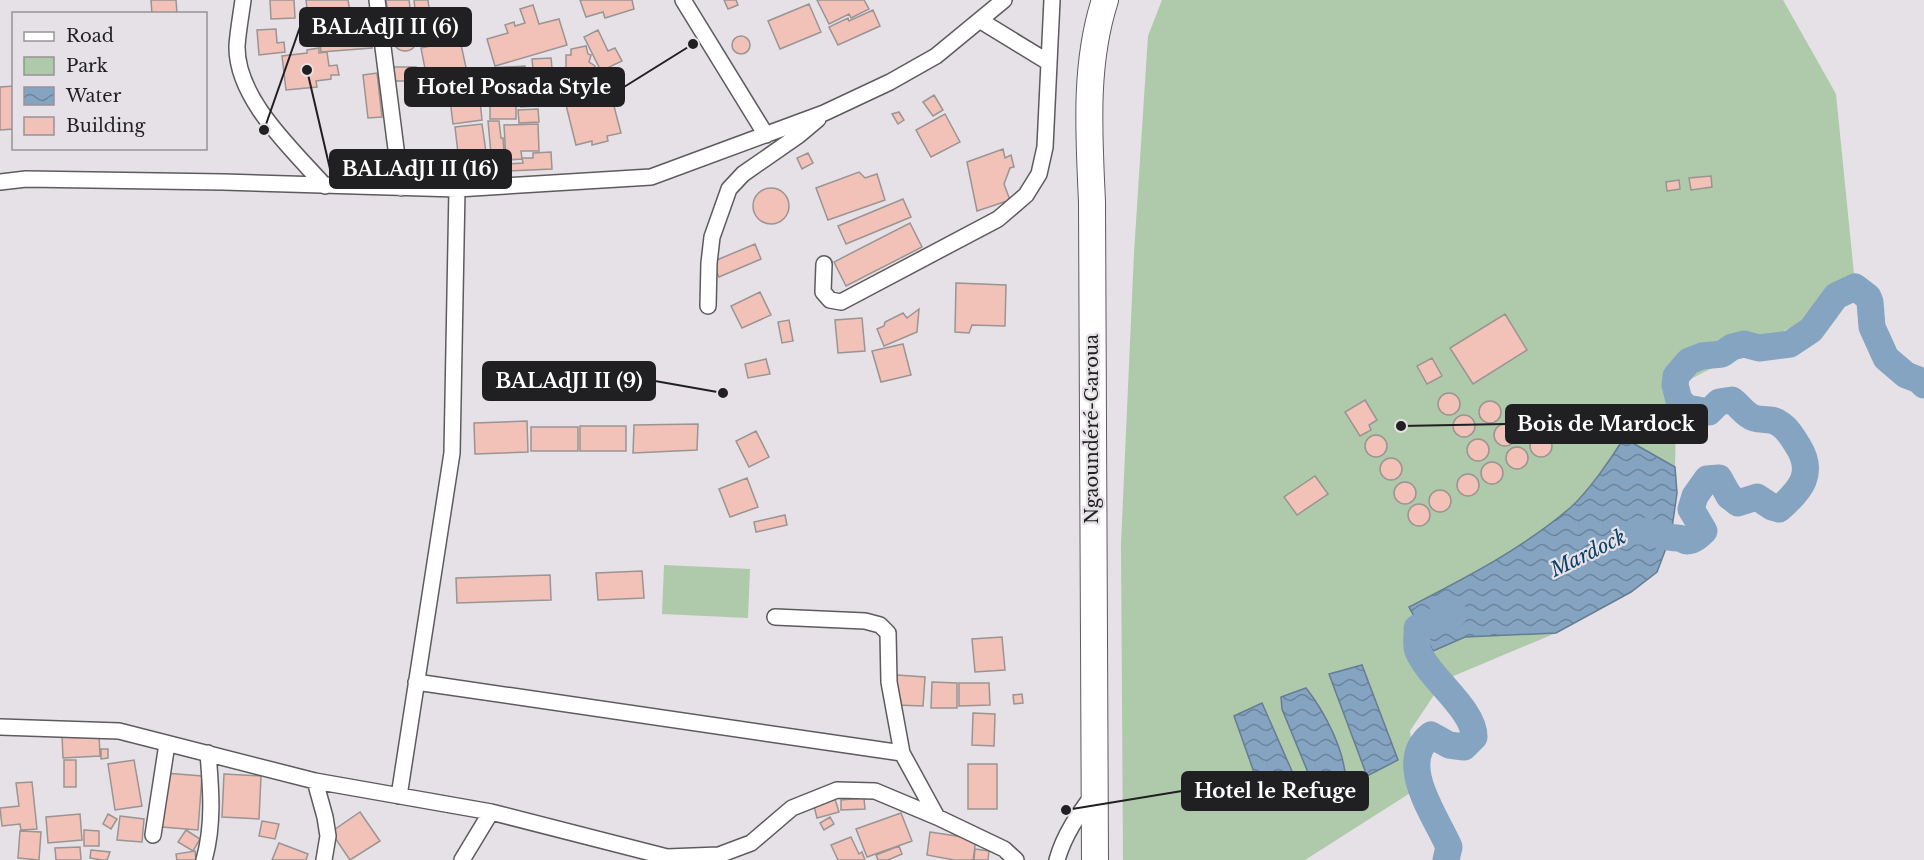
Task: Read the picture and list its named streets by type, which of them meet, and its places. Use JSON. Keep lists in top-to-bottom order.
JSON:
{
  "streets": {
    "highway": ["Ngaoundéré-Garoua"]
  },
  "water": ["Mardock"],
  "places": [
    "Hotel Posada Style",
    "BALAdJI II (16)",
    "BALAdJI II (6)",
    "BALAdJI II (9)",
    "Bois de Mardock",
    "Hotel le Refuge"
  ],
  "legend": [
    "Road",
    "Park",
    "Water",
    "Building"
  ]
}
